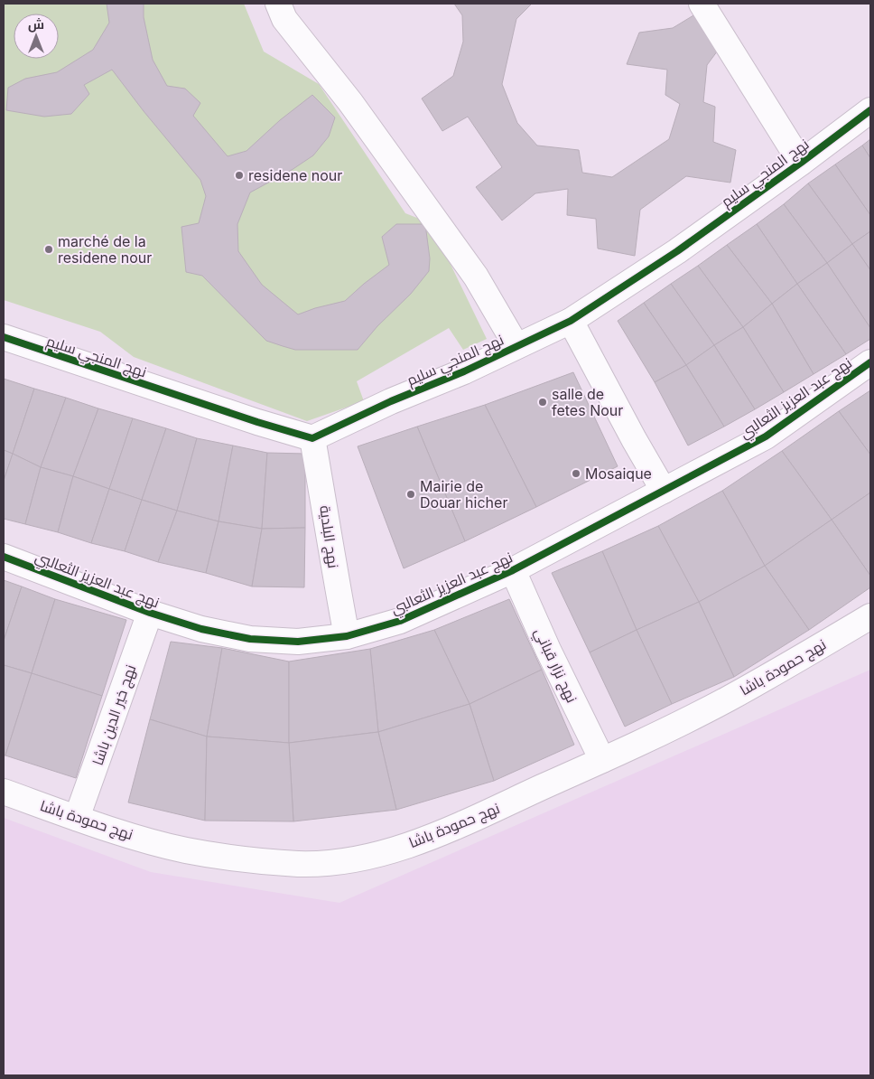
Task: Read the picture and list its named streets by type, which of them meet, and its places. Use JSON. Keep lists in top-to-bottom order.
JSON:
{
  "streets": {
    "street": [
      "نهج المنجي سليم",
      "نهج عبد العزيز الثعالبي",
      "نهج البلدية",
      "نهج نزار قباني",
      "نهج حمودة باشا",
      "نهج خير الدين باشا"
    ]
  },
  "crossings": [
    ["نهج المنجي سليم", "نهج البلدية"],
    ["نهج عبد العزيز الثعالبي", "نهج البلدية"],
    ["نهج عبد العزيز الثعالبي", "نهج نزار قباني"],
    ["نهج عبد العزيز الثعالبي", "نهج خير الدين باشا"],
    ["نهج نزار قباني", "نهج حمودة باشا"],
    ["نهج حمودة باشا", "نهج خير الدين باشا"]
  ],
  "places": [
    "residene nour",
    "marché de la residene nour",
    "salle de fetes Nour",
    "Mosaique",
    "Mairie de Douar hicher"
  ],
  "north": "top"
}
